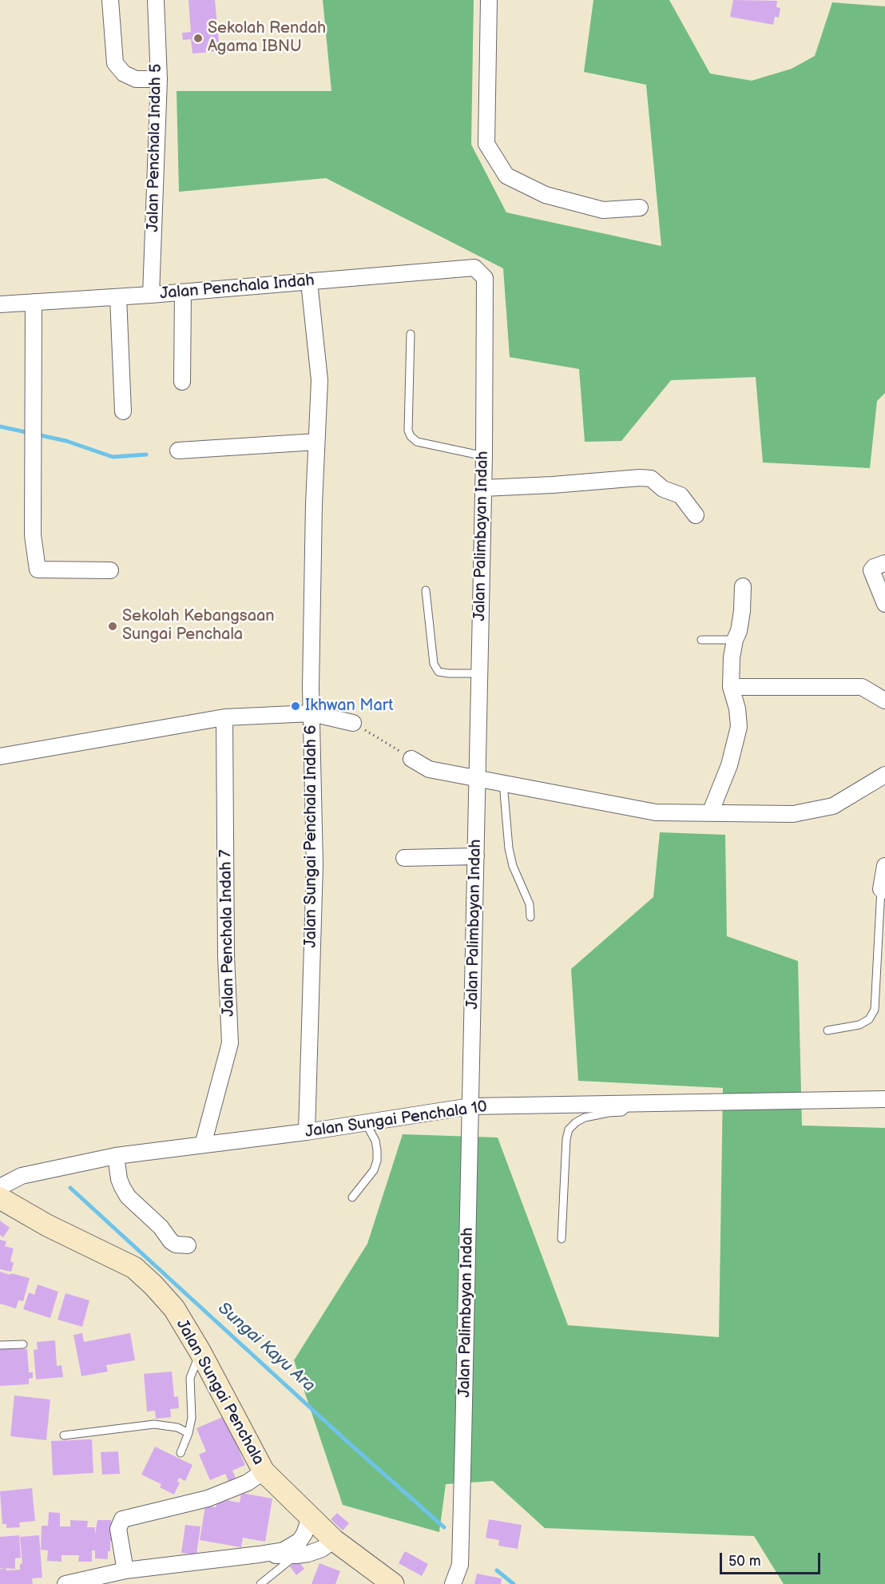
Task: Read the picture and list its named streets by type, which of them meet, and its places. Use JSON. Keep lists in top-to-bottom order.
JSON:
{
  "streets": {
    "street": [
      "Jalan Penchala Indah 5",
      "Jalan Penchala Indah",
      "Jalan Palimbayan Indah",
      "Jalan Sungai Penchala Indah 6",
      "Jalan Penchala Indah 7",
      "Jalan Sungai Penchala 10",
      "Jalan Sungai Penchala"
    ]
  },
  "crossings": [
    ["Jalan Penchala Indah 5", "Jalan Penchala Indah"],
    ["Jalan Penchala Indah", "Jalan Palimbayan Indah"],
    ["Jalan Penchala Indah", "Jalan Sungai Penchala Indah 6"],
    ["Jalan Palimbayan Indah", "Jalan Sungai Penchala 10"],
    ["Jalan Sungai Penchala Indah 6", "Jalan Sungai Penchala 10"],
    ["Jalan Penchala Indah 7", "Jalan Sungai Penchala 10"]
  ],
  "water": ["Sungai Kayu Ara"],
  "places": ["Sekolah Rendah Agama IBNU", "Sekolah Kebangsaan Sungai Penchala", "Ikhwan Mart"],
  "scale_bar": "50 m"
}
